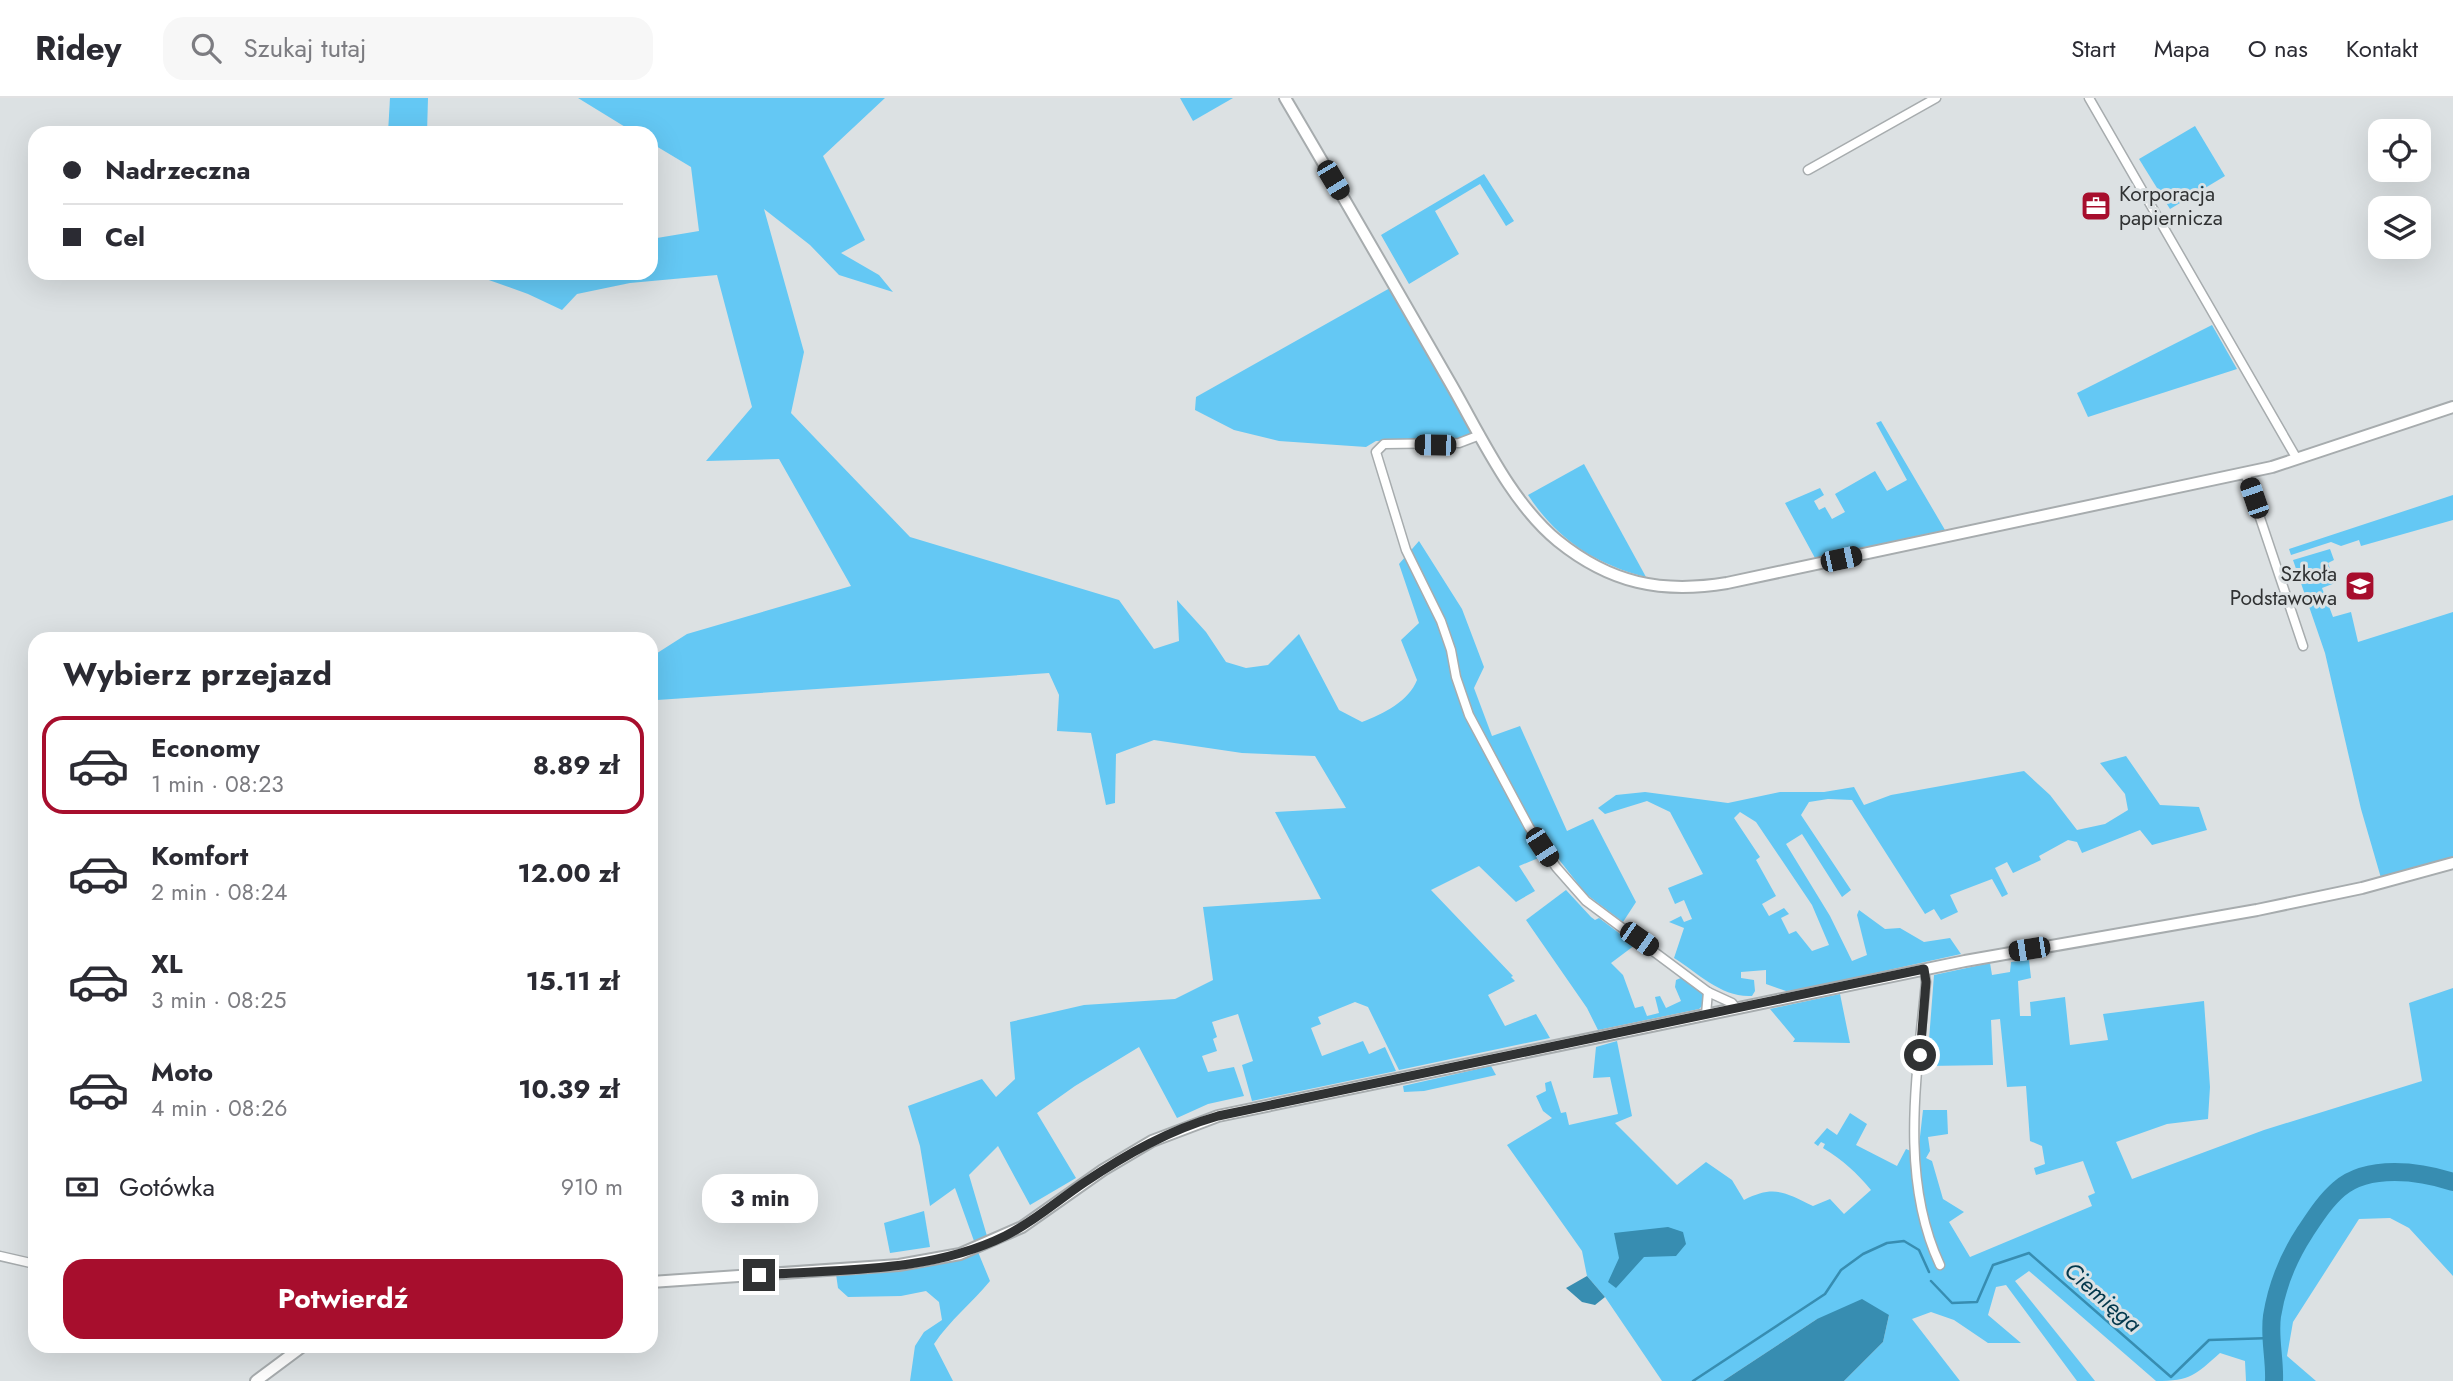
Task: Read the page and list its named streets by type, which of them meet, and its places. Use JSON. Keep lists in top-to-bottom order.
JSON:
{
  "water": ["Ciemięga"],
  "places": {
    "office": ["Korporacja papiernicza"],
    "school or university": ["Szkoła Podstawowa"]
  },
  "page": {
    "header": "Ridey",
    "search": "Szukaj tutaj",
    "nav": [
      "Start",
      "Mapa",
      "O nas",
      "Kontakt"
    ],
    "banner": ["Nadrzeczna", "Cel"],
    "heading": "Wybierz przejazd",
    "list": [
      {
        "name": "Economy",
        "note": "1 min · 08:23",
        "value": "8.89 zł"
      },
      {
        "name": "Komfort",
        "note": "2 min · 08:24",
        "value": "12.00 zł"
      },
      {
        "name": "XL",
        "note": "3 min · 08:25",
        "value": "15.11 zł"
      },
      {
        "name": "Moto",
        "note": "4 min · 08:26",
        "value": "10.39 zł"
      }
    ],
    "pay": ["Gotówka", "910 m"],
    "bubble": "3 min",
    "buttons": "Potwierdź"
  }
}
